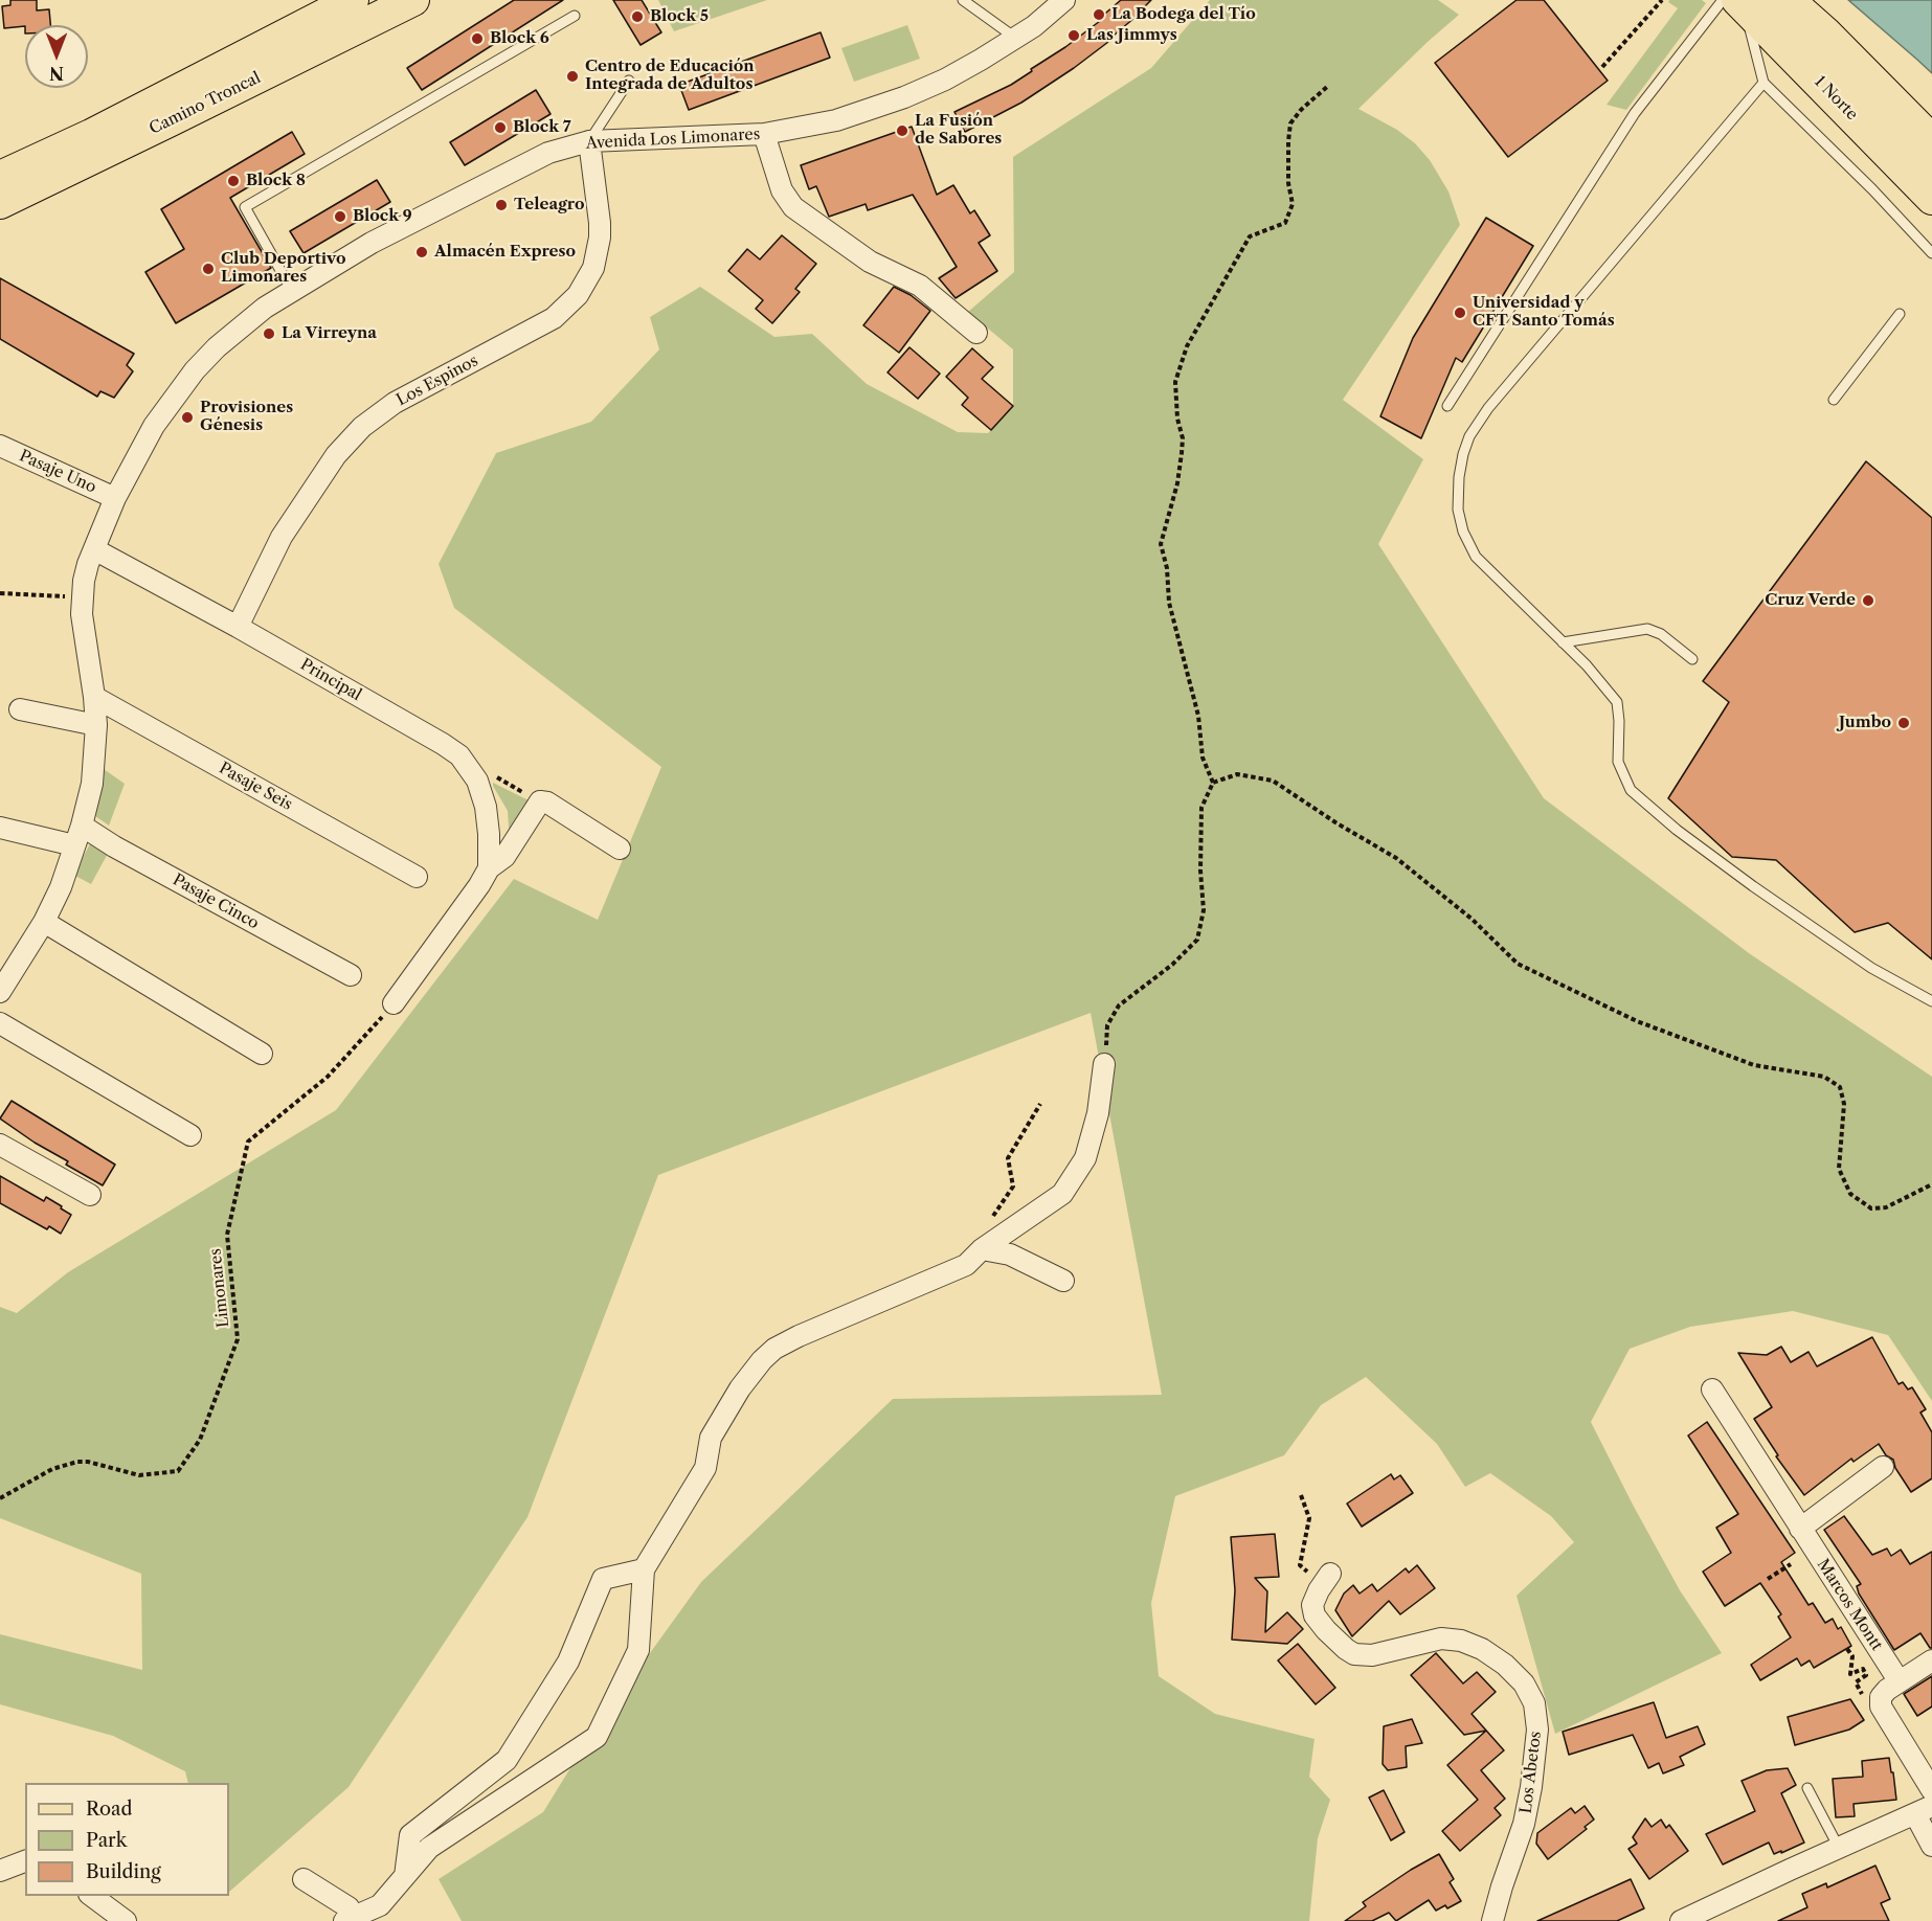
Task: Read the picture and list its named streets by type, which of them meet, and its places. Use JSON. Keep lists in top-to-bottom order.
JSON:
{
  "streets": {
    "main road": ["1 Norte", "Camino Troncal"],
    "street": [
      "Avenida Los Limonares",
      "Los Espinos",
      "Pasaje Uno",
      "Principal",
      "Pasaje Seis",
      "Pasaje Cinco",
      "Marcos Montt",
      "Los Abetos"
    ],
    "path": ["Limonares"]
  },
  "crossings": [
    ["Avenida Los Limonares", "Los Espinos"],
    ["Avenida Los Limonares", "Pasaje Uno"],
    ["Avenida Los Limonares", "Principal"],
    ["Avenida Los Limonares", "Pasaje Seis"],
    ["Avenida Los Limonares", "Pasaje Cinco"],
    ["Los Espinos", "Principal"]
  ],
  "places": [
    "La Bodega del Tío",
    "Block 5",
    "Las Jimmys",
    "Block 6",
    "Centro de Educación Integrada de Adultos",
    "Block 7",
    "La Fusión de Sabores",
    "Block 8",
    "Teleagro",
    "Block 9",
    "Almacén Expreso",
    "Club Deportivo Limonares",
    "Universidad y CFT Santo Tomás",
    "La Virreyna",
    "Provisiones Génesis",
    "Cruz Verde",
    "Jumbo"
  ],
  "legend": ["Road", "Park", "Building"],
  "north": "bottom"
}
